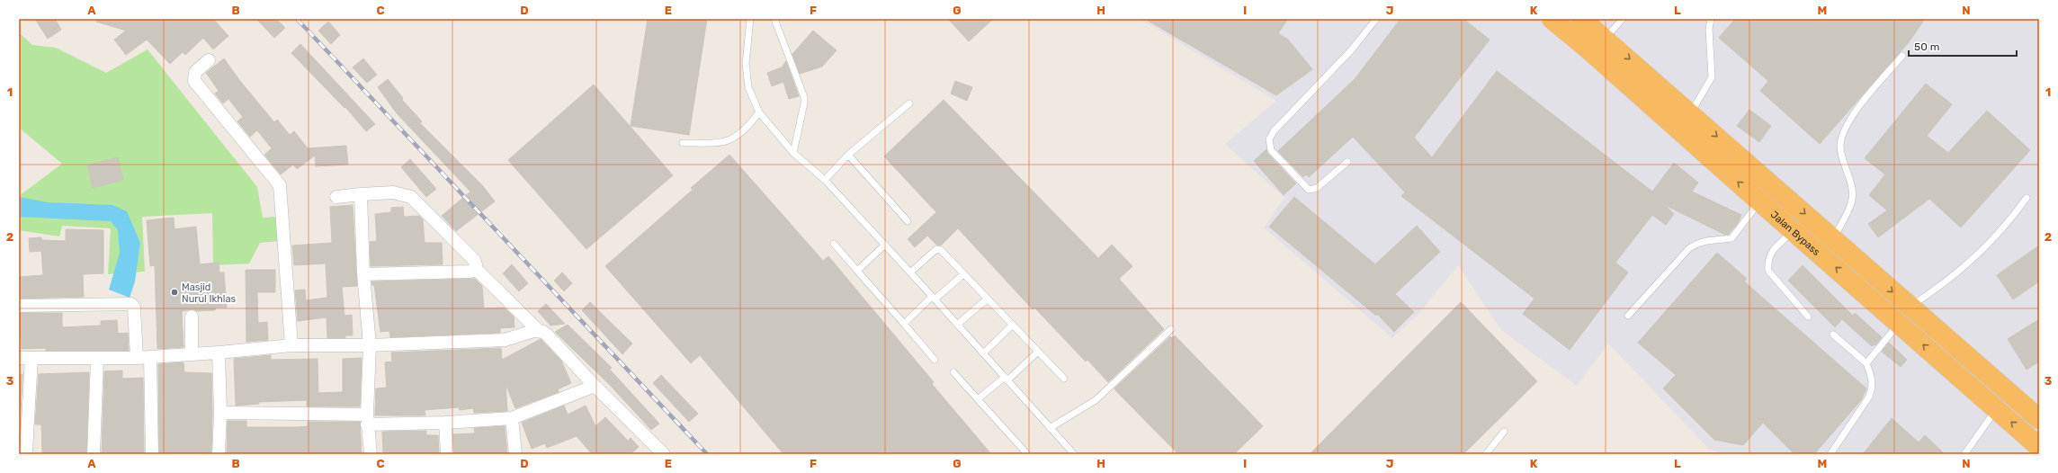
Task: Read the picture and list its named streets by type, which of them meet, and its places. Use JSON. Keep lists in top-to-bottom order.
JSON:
{
  "streets": {
    "highway": ["Jalan Bypass"]
  },
  "places": ["Masjid Nurul Ikhlas"],
  "scale_bar": "50 m",
  "grid": {
    "columns": [
      "A",
      "B",
      "C",
      "D",
      "E",
      "F",
      "G",
      "H",
      "I",
      "J",
      "K",
      "L",
      "M",
      "N"
    ],
    "rows": ["1", "2", "3"]
  }
}
